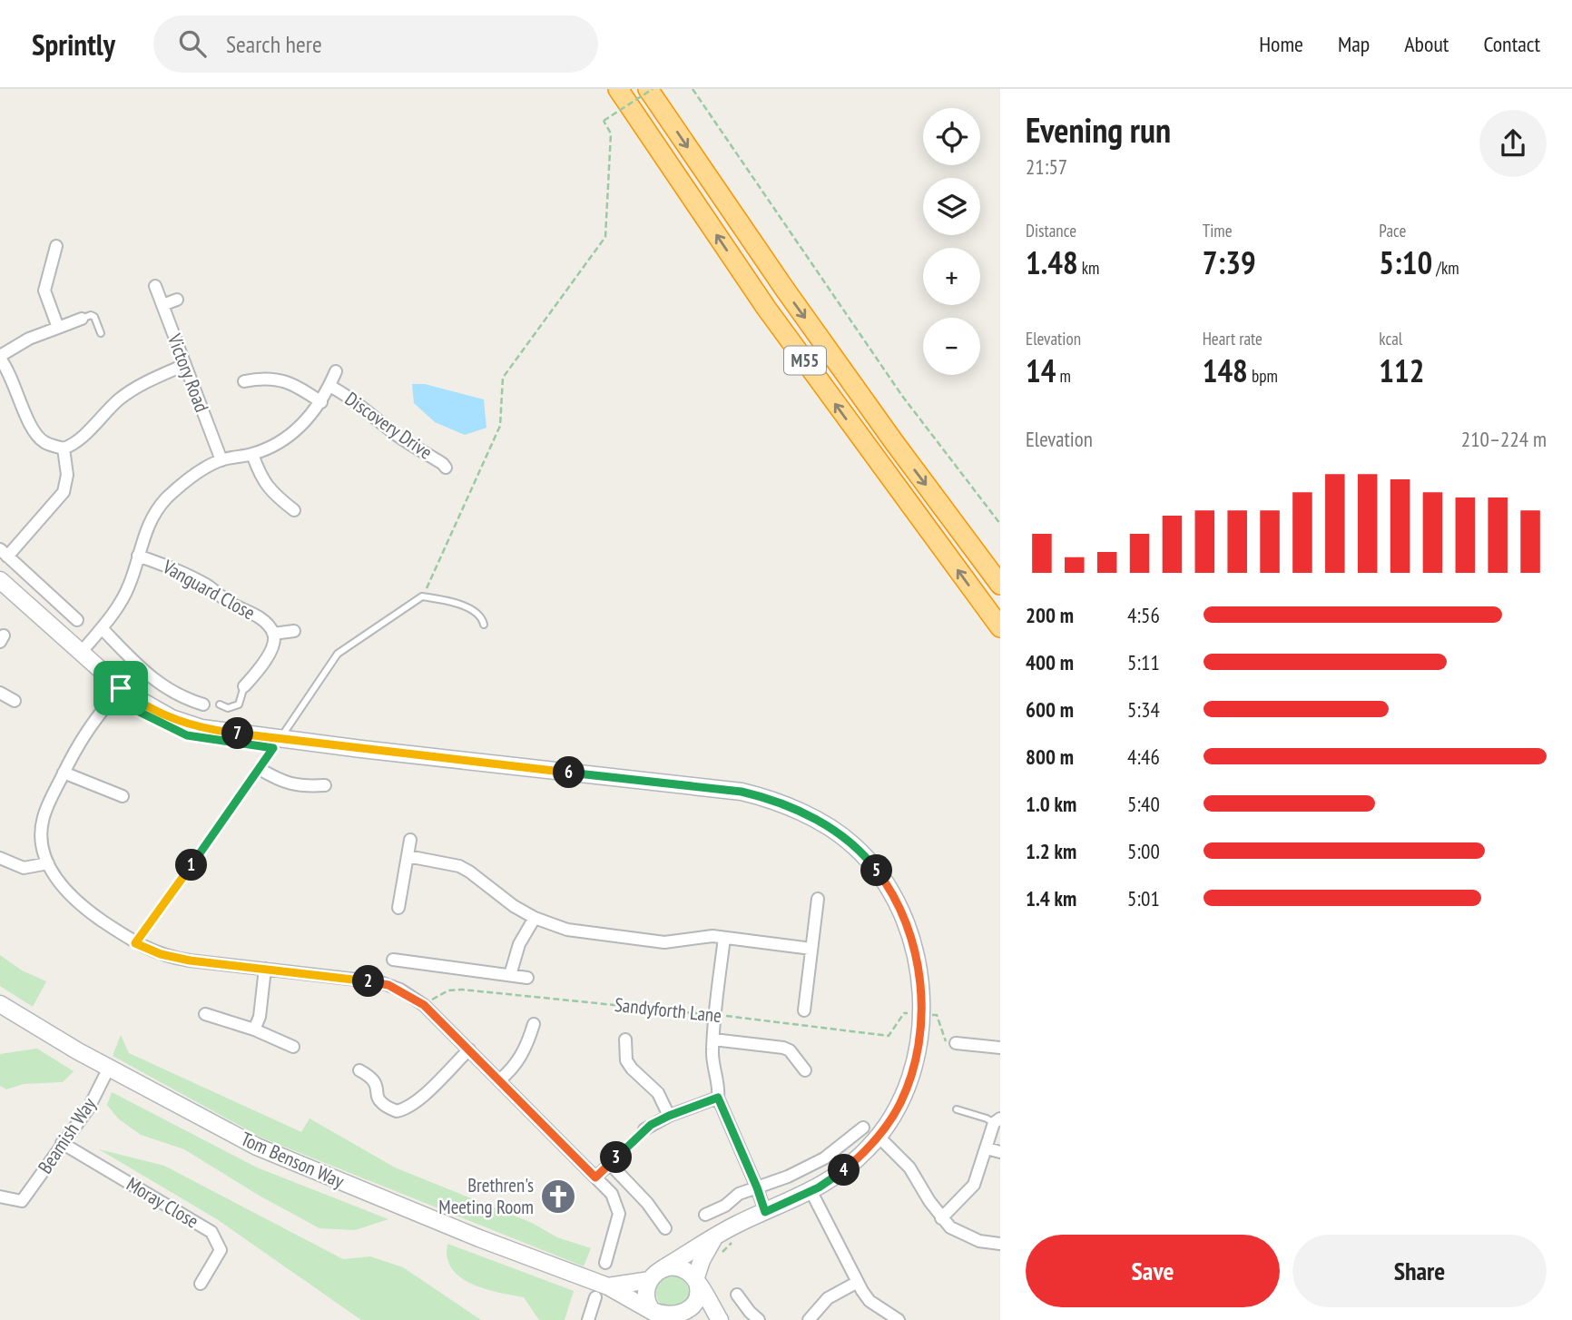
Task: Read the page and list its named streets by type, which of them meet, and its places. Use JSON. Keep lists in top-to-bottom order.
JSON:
{
  "streets": {
    "highway": ["M55"],
    "main road": ["Tom Benson Way"],
    "street": [
      "Victory Road",
      "Discovery Drive",
      "Vanguard Close",
      "Beamish Way",
      "Moray Close"
    ],
    "path": ["Sandyforth Lane"]
  },
  "crossings": [
    ["Victory Road", "Discovery Drive"],
    ["Discovery Drive", "Vanguard Close"],
    ["Beamish Way", "Tom Benson Way"],
    ["Beamish Way", "Moray Close"]
  ],
  "places": {
    "church": ["Brethren's Meeting Room"]
  },
  "page": {
    "header": "Sprintly",
    "search": "Search here",
    "nav": [
      "Home",
      "Map",
      "About",
      "Contact"
    ],
    "heading": ["Evening run", "21:57"],
    "map_buttons": ["+", "−"],
    "stats": [
      ["Distance", "1.48 km"],
      ["Time", "7:39"],
      ["Pace", "5:10 /km"],
      ["Elevation", "14 m"],
      ["Heart rate", "148 bpm"],
      ["kcal", "112"]
    ],
    "chart": ["Elevation", "210–224 m"],
    "list": [
      {
        "name": "200 m",
        "note": "4:56"
      },
      {
        "name": "400 m",
        "note": "5:11"
      },
      {
        "name": "600 m",
        "note": "5:34"
      },
      {
        "name": "800 m",
        "note": "4:46"
      },
      {
        "name": "1.0 km",
        "note": "5:40"
      },
      {
        "name": "1.2 km",
        "note": "5:00"
      },
      {
        "name": "1.4 km",
        "note": "5:01"
      }
    ],
    "pins": [
      "7",
      "6",
      "1",
      "5",
      "2",
      "3",
      "4"
    ],
    "buttons": ["Save", "Share"]
  }
}
